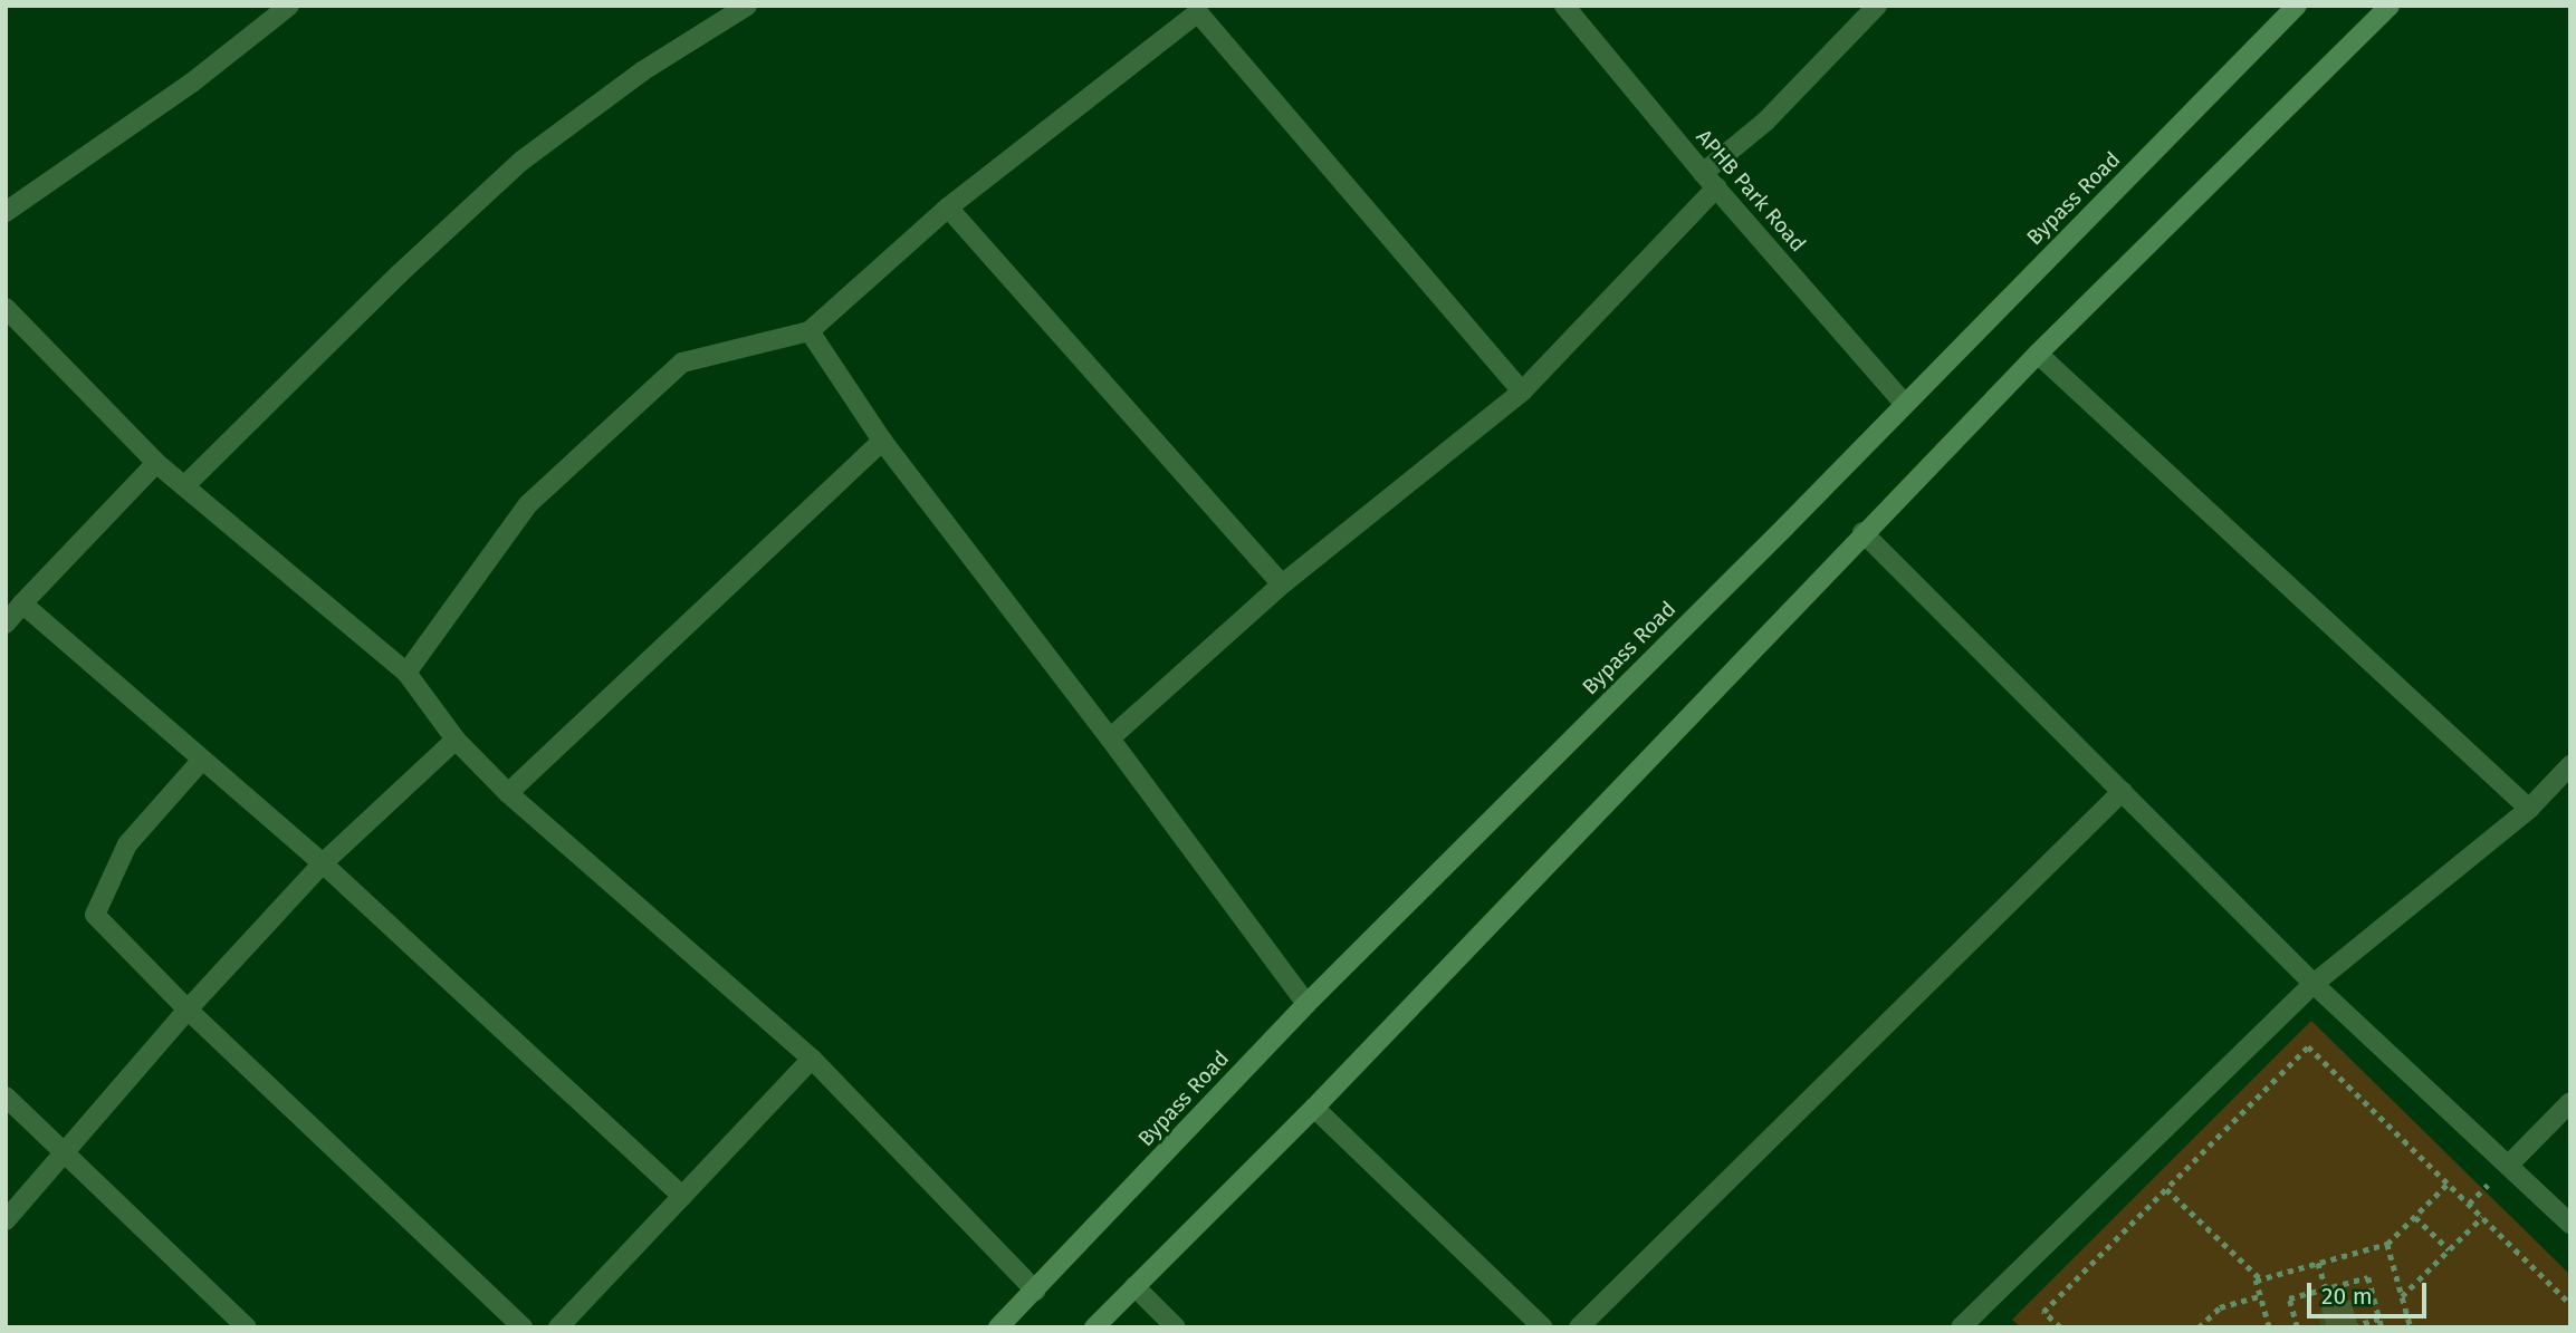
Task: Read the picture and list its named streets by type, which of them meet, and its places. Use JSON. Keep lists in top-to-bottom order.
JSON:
{
  "streets": {
    "main road": ["Bypass Road"],
    "street": ["APHB Park Road"]
  },
  "crossings": [
    ["APHB Park Road", "Bypass Road"]
  ],
  "scale_bar": "20 m"
}
